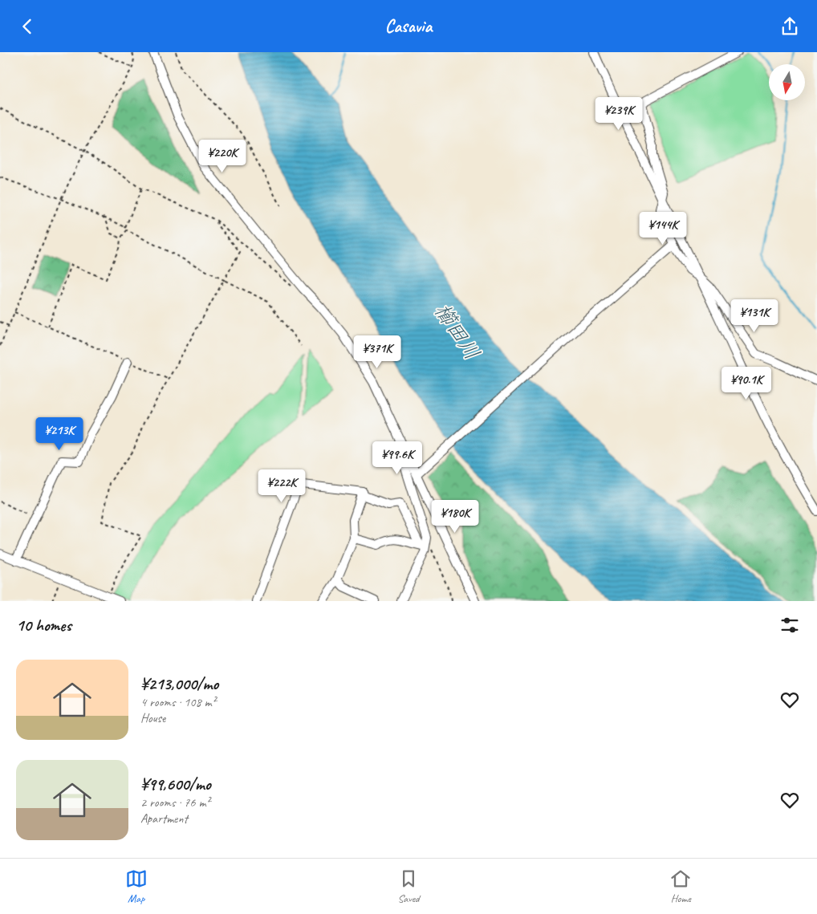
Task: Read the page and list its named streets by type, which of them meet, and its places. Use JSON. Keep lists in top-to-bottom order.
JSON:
{
  "water": ["櫛田川"],
  "north": "bottom",
  "page": {
    "header": "Casavia",
    "price": [
      "¥239K",
      "¥220K",
      "¥144K",
      "¥131K",
      "¥371K",
      "¥90.1K",
      "¥213K",
      "¥99.6K",
      "¥222K",
      "¥180K"
    ],
    "heading": "10 homes",
    "list": [
      {
        "name": "¥213,000/mo",
        "note": "4 rooms · 108 m² · House"
      },
      {
        "name": "¥99,600/mo",
        "note": "2 rooms · 76 m² · Apartment"
      }
    ],
    "tabs": ["Map", "Saved", "Home"]
  }
}
